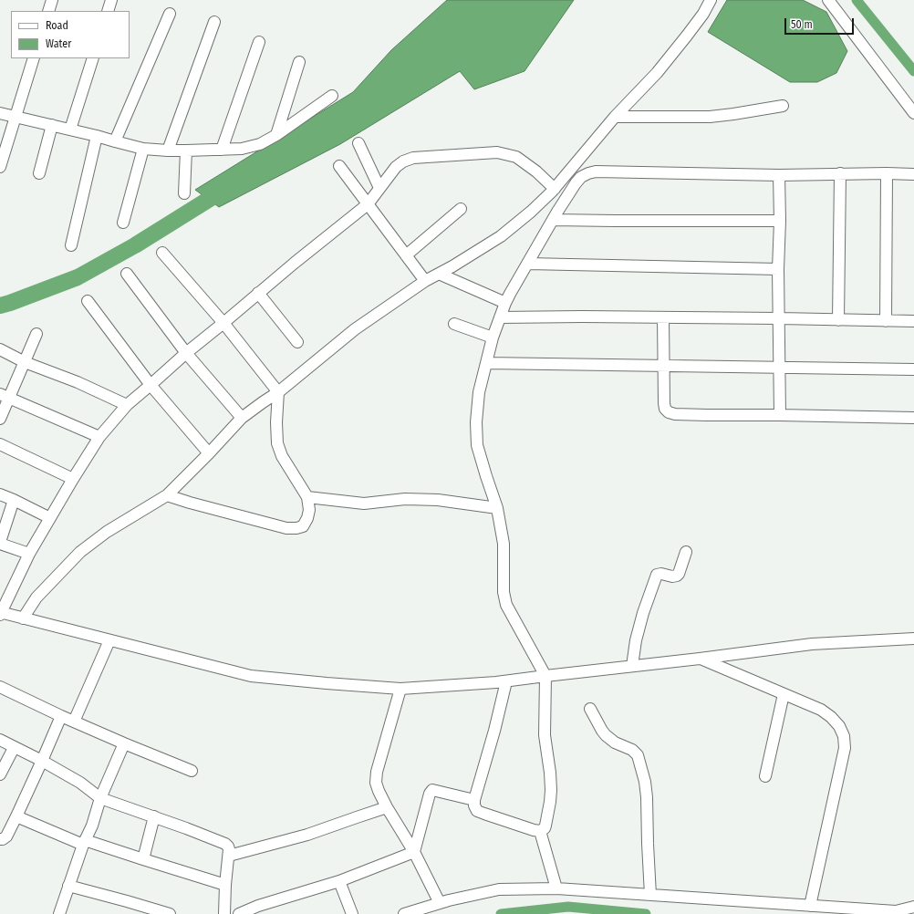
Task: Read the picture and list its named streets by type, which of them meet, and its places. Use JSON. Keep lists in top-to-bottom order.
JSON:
{
  "legend": ["Road", "Water"],
  "scale_bar": "50 m"
}
